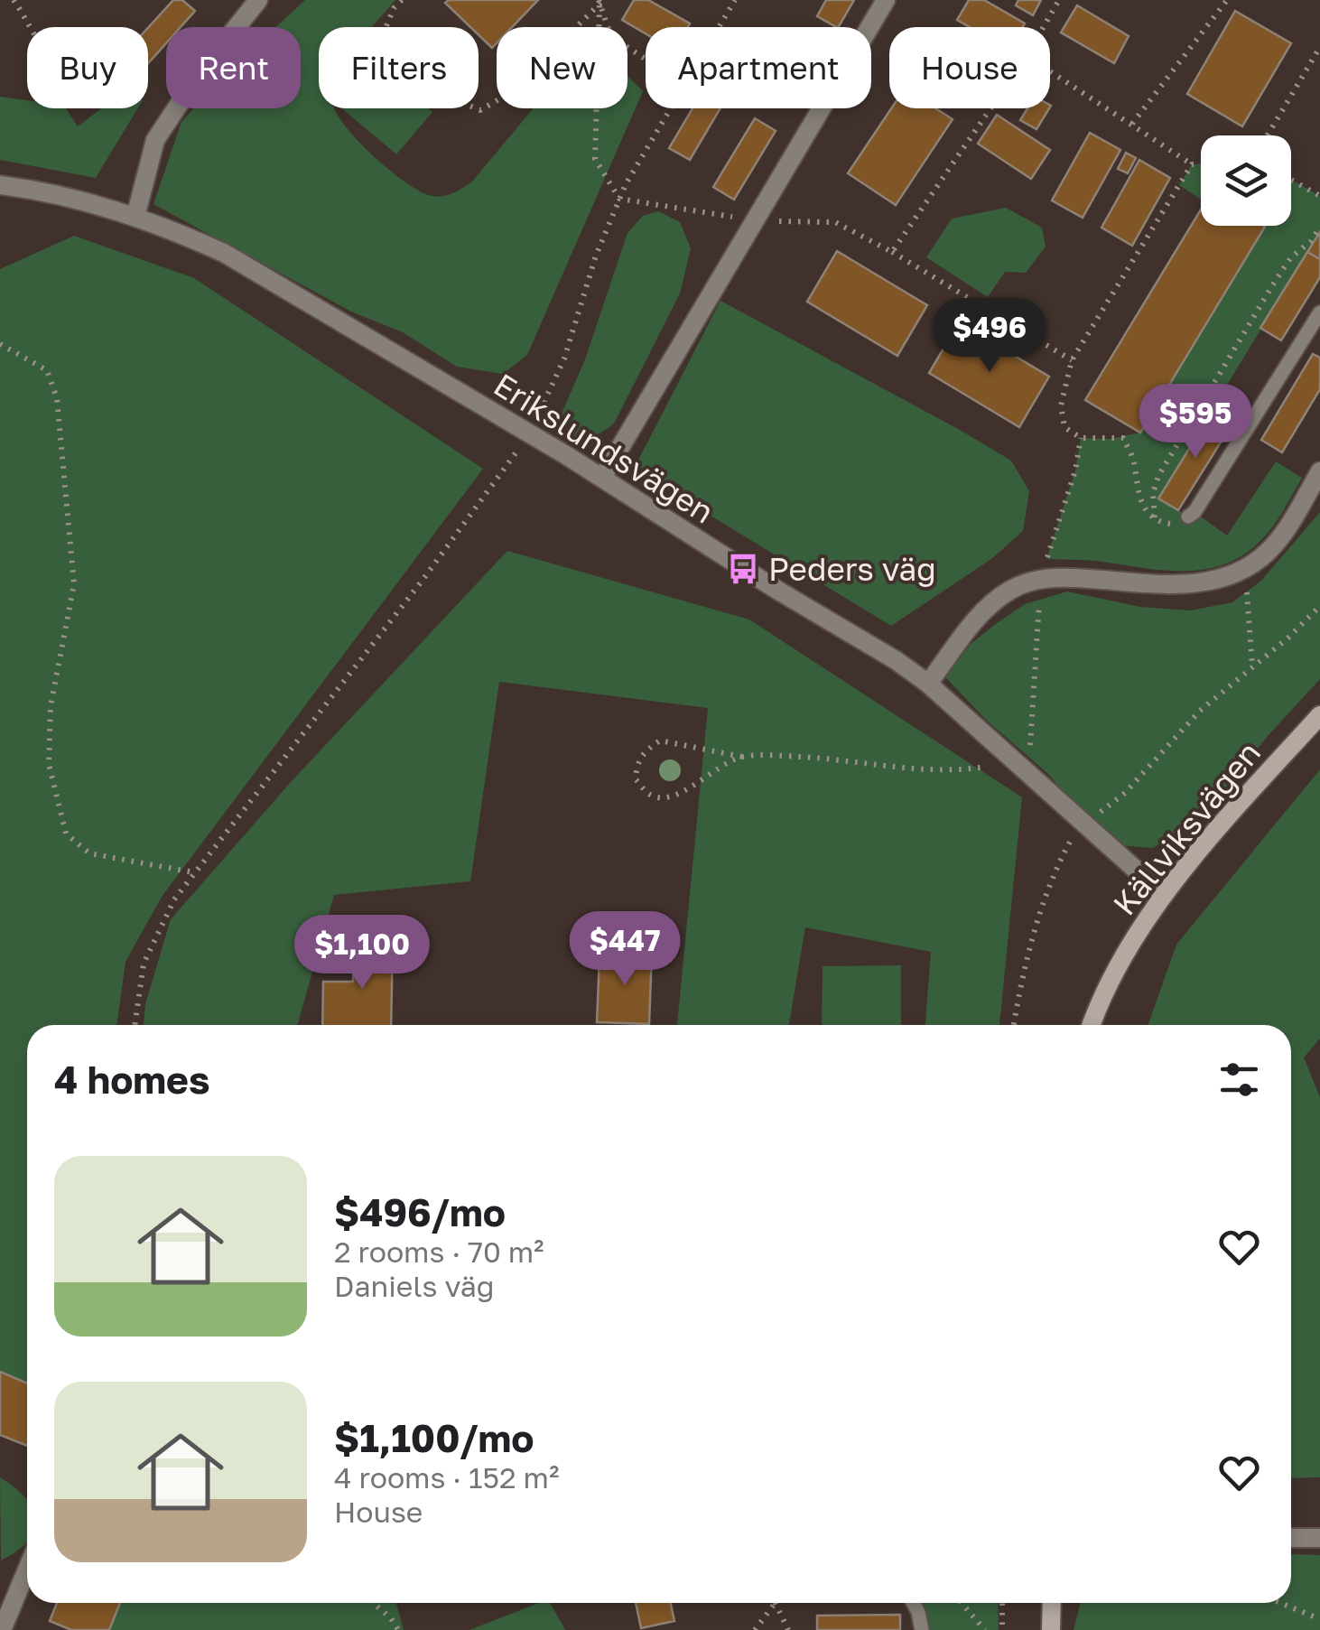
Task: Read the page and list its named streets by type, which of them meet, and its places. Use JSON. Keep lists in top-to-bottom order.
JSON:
{
  "streets": {
    "street": ["Erikslundsvägen", "Källviksvägen"]
  },
  "crossings": [
    ["Erikslundsvägen", "Källviksvägen"]
  ],
  "places": {
    "bus stop": ["Peders väg"]
  },
  "page": {
    "chip": [
      "Buy",
      "Rent",
      "Filters",
      "New",
      "Apartment",
      "House"
    ],
    "price": [
      "$496",
      "$595",
      "$447",
      "$1,100"
    ],
    "heading": "4 homes",
    "list": [
      {
        "name": "$496/mo",
        "note": "2 rooms · 70 m² · Daniels väg"
      },
      {
        "name": "$1,100/mo",
        "note": "4 rooms · 152 m² · House"
      }
    ]
  }
}
